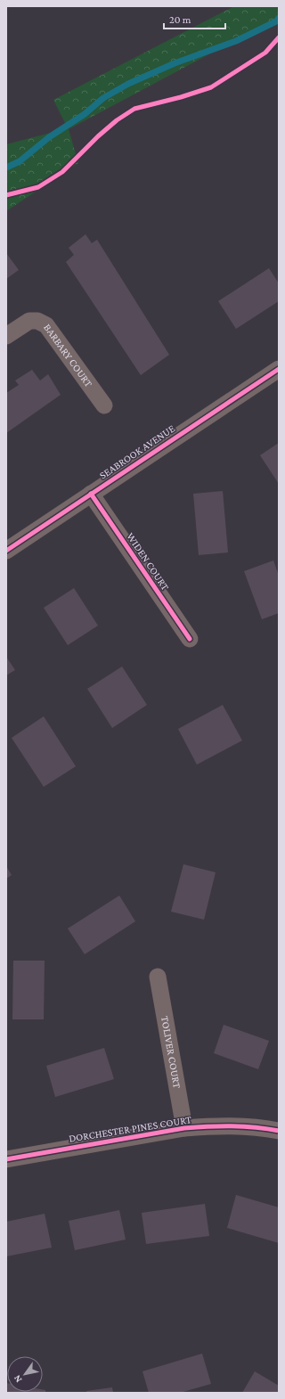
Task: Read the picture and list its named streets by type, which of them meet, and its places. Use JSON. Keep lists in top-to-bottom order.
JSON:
{
  "streets": {
    "street": [
      "BARBARY COURT",
      "SEABROOK AVENUE",
      "WIDEN COURT",
      "TOLIVER COURT",
      "DORCHESTER PINES COURT"
    ]
  },
  "crossings": [
    ["SEABROOK AVENUE", "WIDEN COURT"],
    ["TOLIVER COURT", "DORCHESTER PINES COURT"]
  ],
  "scale_bar": "20 m",
  "north": "bottom left"
}
